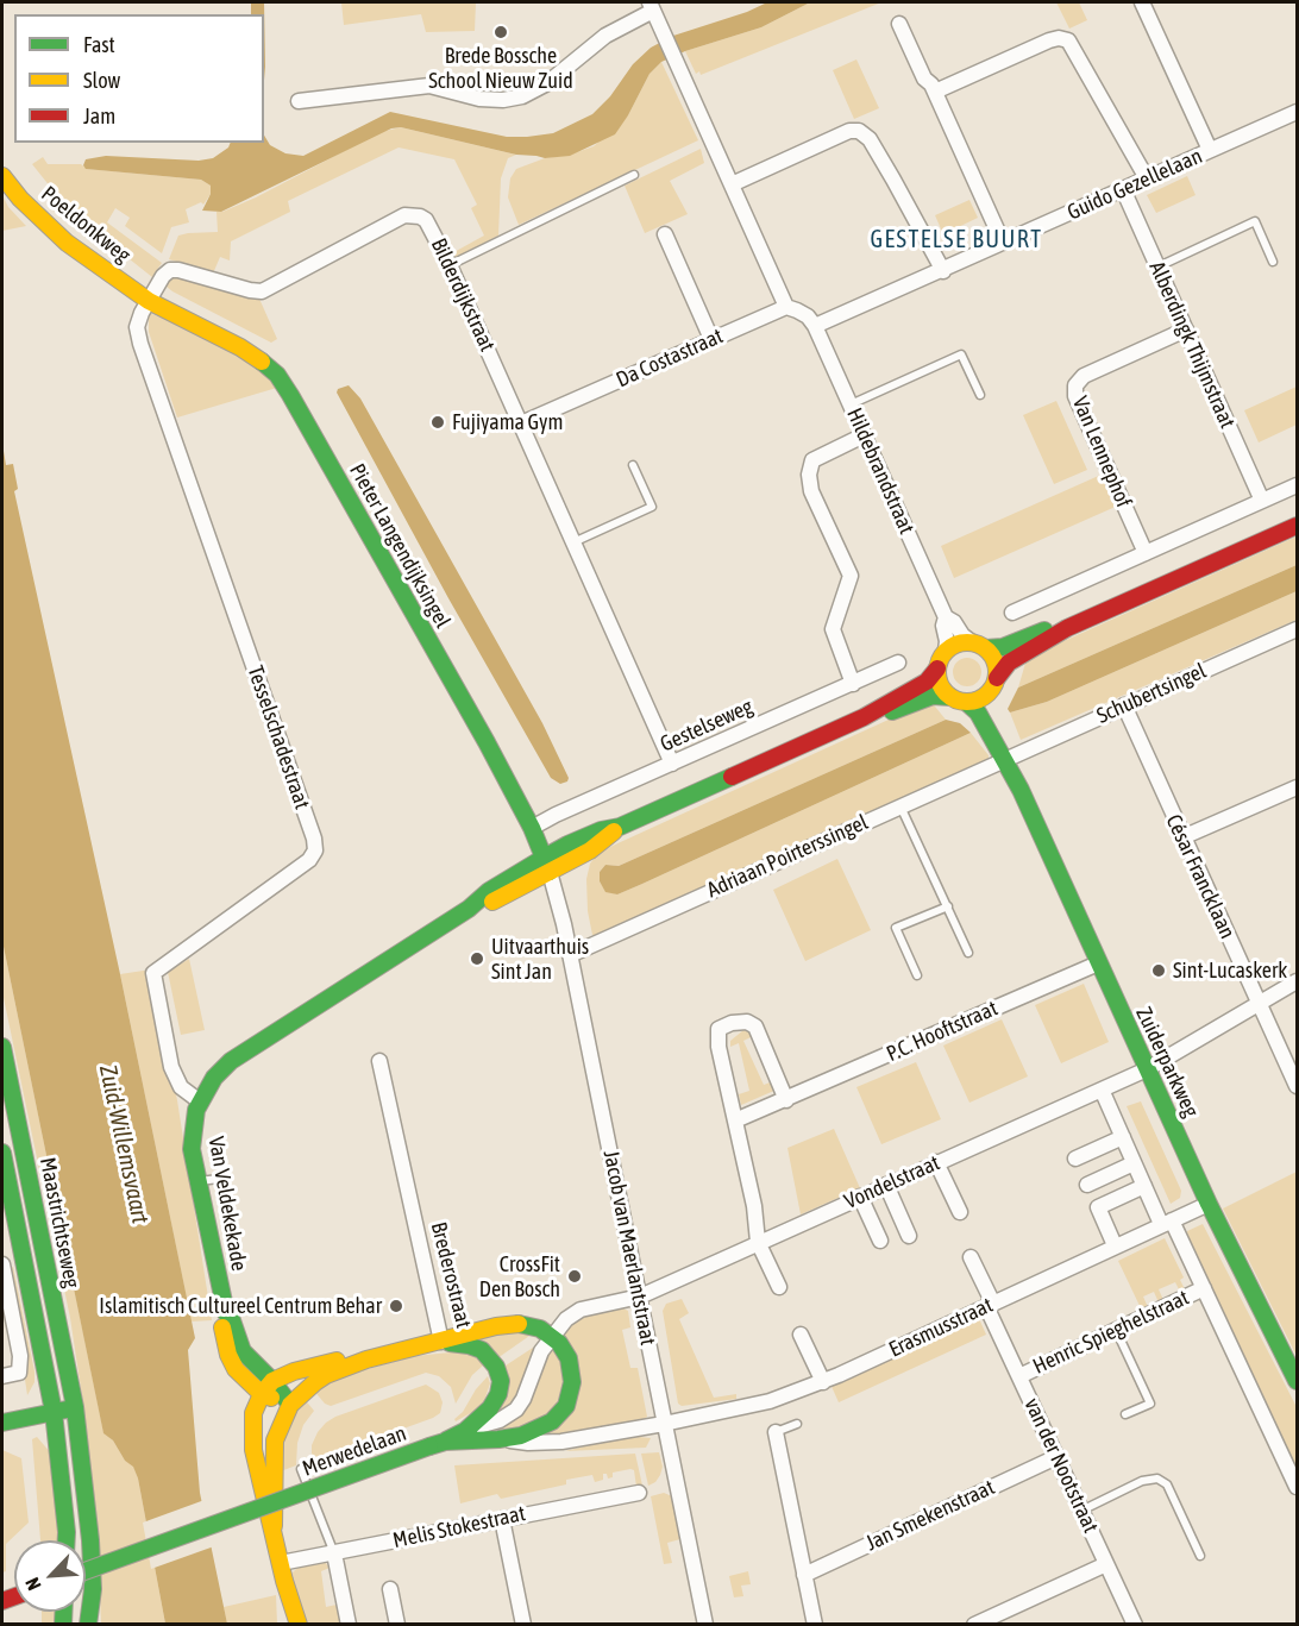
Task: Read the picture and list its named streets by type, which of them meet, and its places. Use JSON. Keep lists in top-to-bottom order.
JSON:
{
  "streets": {
    "main road": [
      "Poeldonkweg",
      "Pieter Langendijksingel",
      "Zuiderparkweg",
      "Van Veldekekade",
      "Maastrichtseweg",
      "Brederostraat",
      "Merwedelaan"
    ],
    "street": [
      "Guido Gezellelaan",
      "Bilderdijkstraat",
      "Alberdingk Thijmstraat",
      "Da Costastraat",
      "Van Lennephof",
      "Hildebrandstraat",
      "Schubertsingel",
      "Gestelseweg",
      "Tesselschadestraat",
      "Adriaan Poirterssingel",
      "César Francklaan",
      "P.C. Hooftstraat",
      "Vondelstraat",
      "Jacob van Maerlantstraat",
      "Erasmusstraat",
      "Henric Spieghelstraat",
      "van der Nootstraat",
      "Jan Smekenstraat",
      "Melis Stokestraat"
    ]
  },
  "crossings": [
    ["Guido Gezellelaan", "Alberdingk Thijmstraat"],
    ["Guido Gezellelaan", "Hildebrandstraat"],
    ["Poeldonkweg", "Bilderdijkstraat"],
    ["Poeldonkweg", "Pieter Langendijksingel"],
    ["Poeldonkweg", "Tesselschadestraat"],
    ["Bilderdijkstraat", "Da Costastraat"],
    ["Bilderdijkstraat", "Pieter Langendijksingel"],
    ["Bilderdijkstraat", "Gestelseweg"],
    ["Bilderdijkstraat", "Tesselschadestraat"],
    ["Alberdingk Thijmstraat", "Van Lennephof"],
    ["Hildebrandstraat", "Zuiderparkweg"],
    ["Pieter Langendijksingel", "Gestelseweg"],
    ["Pieter Langendijksingel", "Tesselschadestraat"],
    ["Pieter Langendijksingel", "Jacob van Maerlantstraat"],
    ["Schubertsingel", "Adriaan Poirterssingel"],
    ["Schubertsingel", "César Francklaan"],
    ["Schubertsingel", "Zuiderparkweg"],
    ["Tesselschadestraat", "Van Veldekekade"],
    ["Adriaan Poirterssingel", "Zuiderparkweg"],
    ["Adriaan Poirterssingel", "Jacob van Maerlantstraat"],
    ["César Francklaan", "Vondelstraat"],
    ["P.C. Hooftstraat", "Zuiderparkweg"],
    ["Zuiderparkweg", "Vondelstraat"],
    ["Zuiderparkweg", "Erasmusstraat"],
    ["Vondelstraat", "Jacob van Maerlantstraat"],
    ["Vondelstraat", "Brederostraat"],
    ["Jacob van Maerlantstraat", "Erasmusstraat"],
    ["Jacob van Maerlantstraat", "Merwedelaan"],
    ["Brederostraat", "Merwedelaan"],
    ["Erasmusstraat", "Merwedelaan"],
    ["Erasmusstraat", "van der Nootstraat"],
    ["Henric Spieghelstraat", "van der Nootstraat"],
    ["van der Nootstraat", "Jan Smekenstraat"]
  ],
  "districts": ["GESTELSE BUURT"],
  "water": ["Zuid-Willemsvaart"],
  "places": [
    "Brede Bossche School Nieuw Zuid",
    "Fujiyama Gym",
    "Uitvaarthuis Sint Jan",
    "Sint-Lucaskerk",
    "CrossFit Den Bosch",
    "Islamitisch Cultureel Centrum Behar"
  ],
  "legend": ["Fast", "Slow", "Jam"],
  "north": "bottom left"
}
